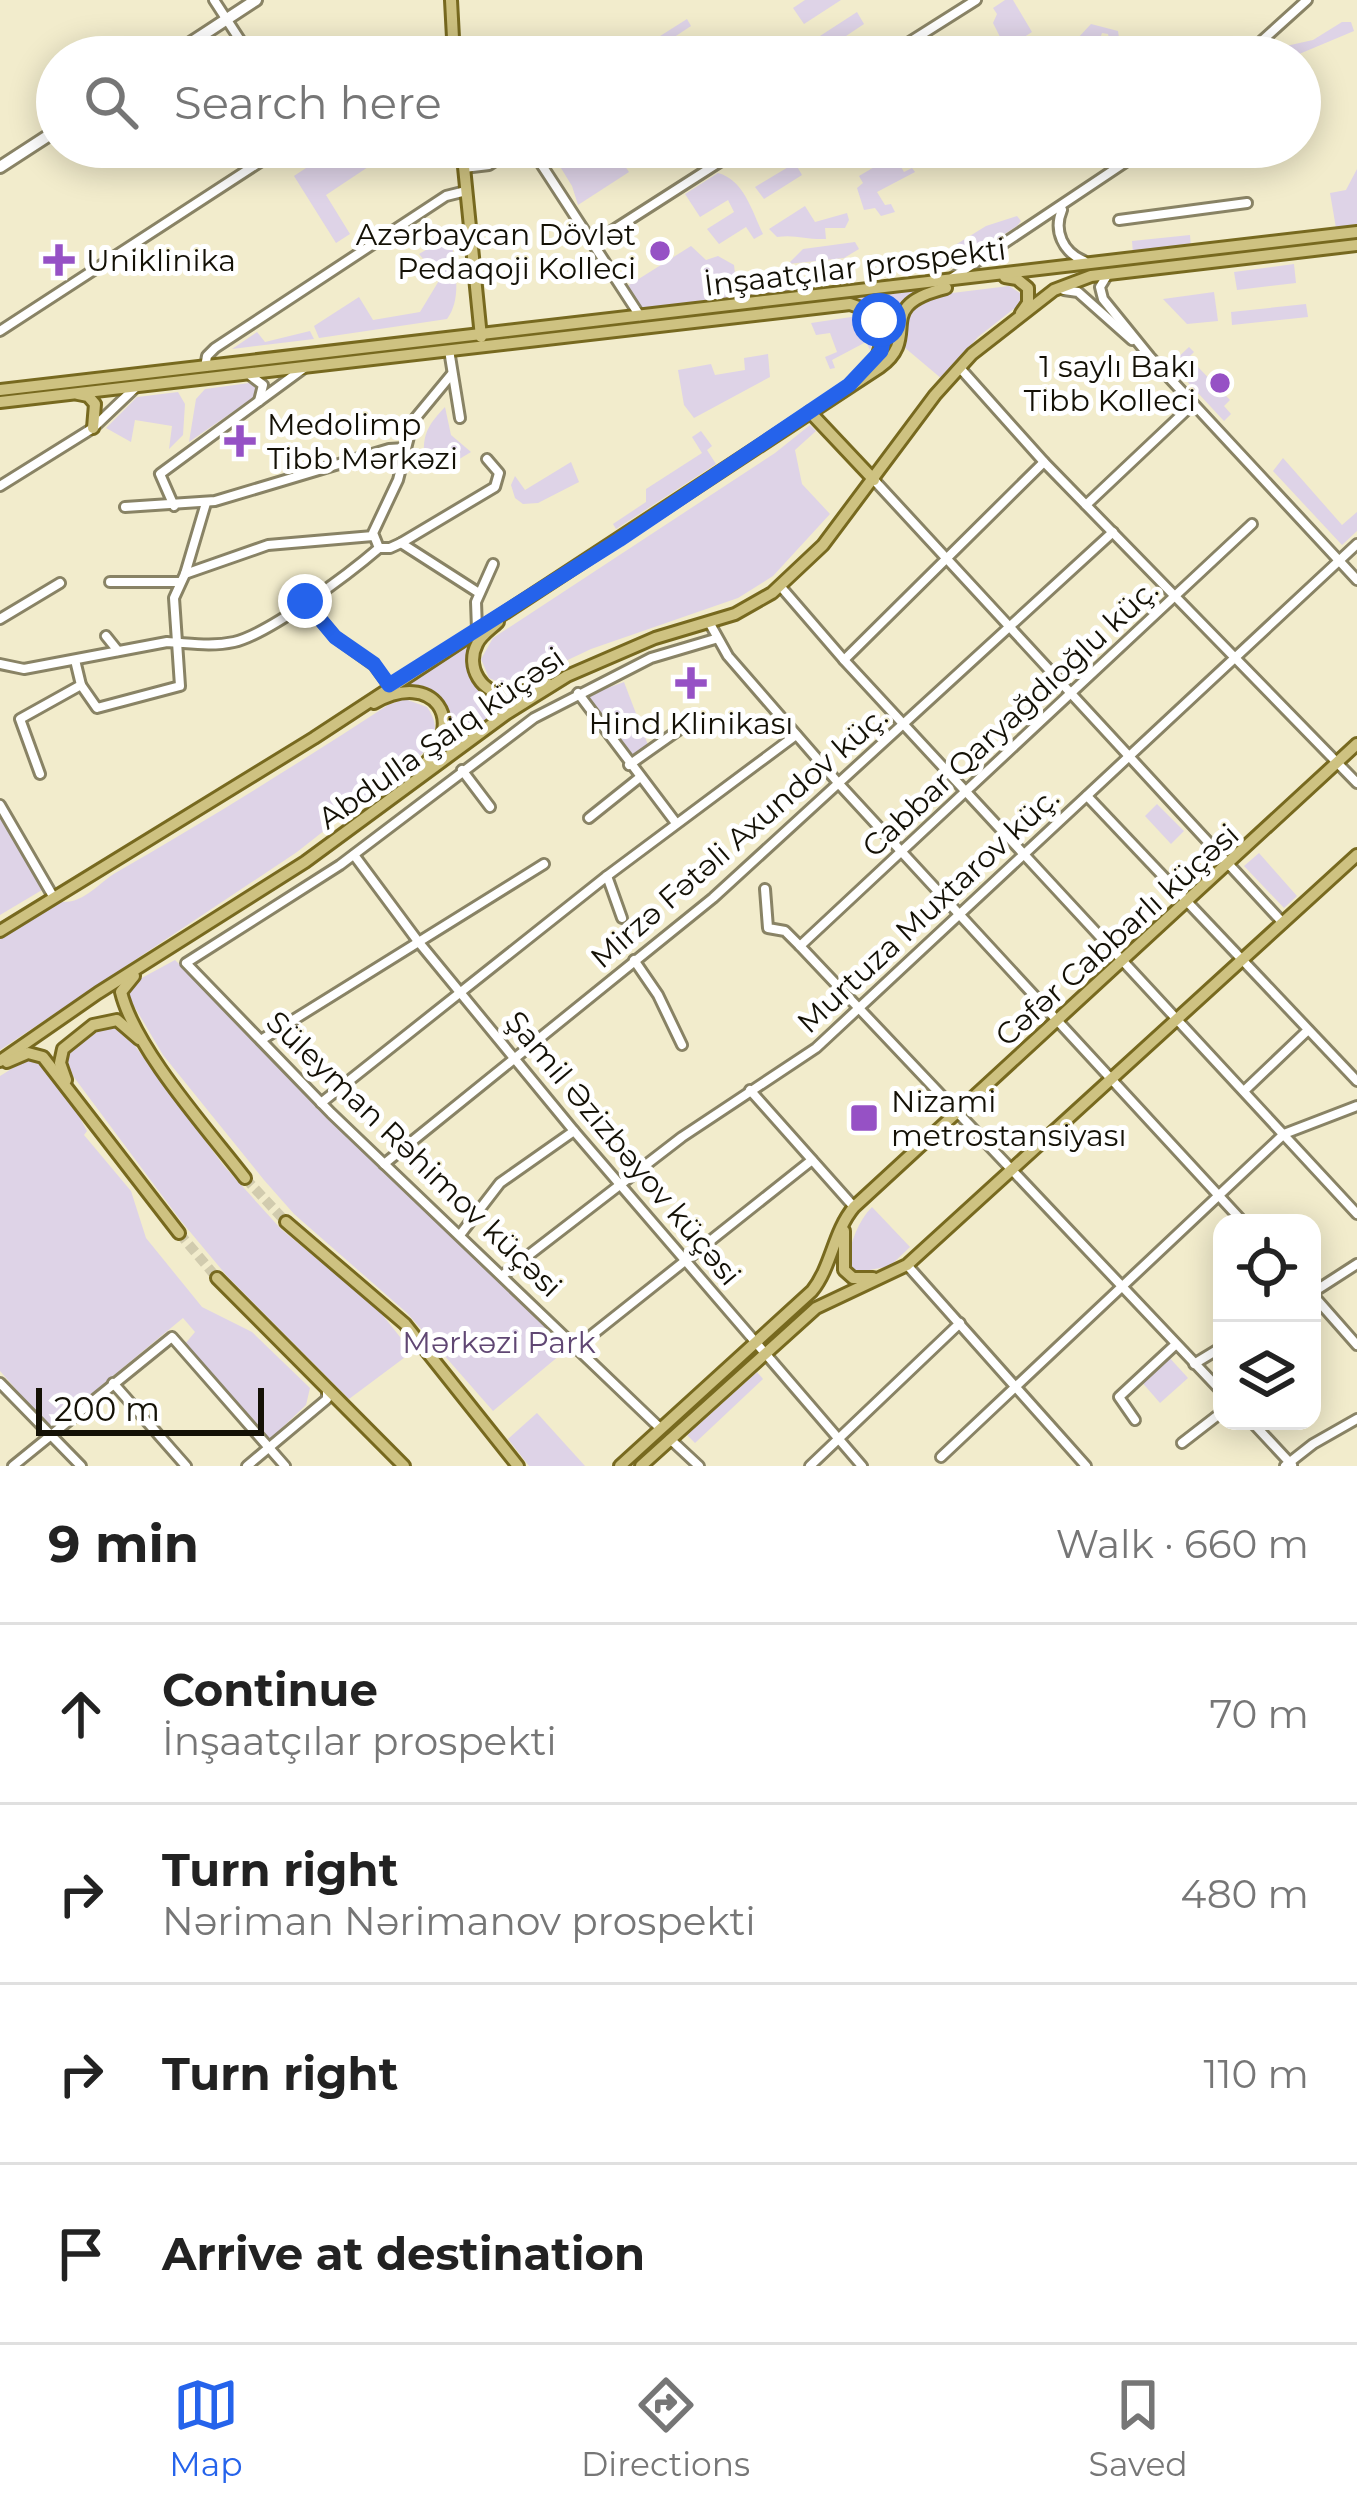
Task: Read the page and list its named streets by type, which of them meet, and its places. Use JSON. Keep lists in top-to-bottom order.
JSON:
{
  "streets": {
    "main road": ["İnşaatçılar prospekti", "Abdulla Şaiq küçəsi", "Cəfər Cabbarlı küçəsi"],
    "street": [
      "Cabbar Qaryağdıoğlu küç.",
      "Mirzə Fətəli Axundov küç.",
      "Murtuza Muxtarov küç.",
      "Şamil Əzizbəyov küçəsi",
      "Süleyman Rəhimov küçəsi"
    ]
  },
  "crossings": [
    ["Mirzə Fətəli Axundov küç.", "Şamil Əzizbəyov küçəsi"],
    ["Mirzə Fətəli Axundov küç.", "Süleyman Rəhimov küçəsi"],
    ["Murtuza Muxtarov küç.", "Şamil Əzizbəyov küçəsi"],
    ["Murtuza Muxtarov küç.", "Süleyman Rəhimov küçəsi"],
    ["Şamil Əzizbəyov küçəsi", "Süleyman Rəhimov küçəsi"]
  ],
  "parks": ["Mərkəzi Park"],
  "places": {
    "other": ["Azərbaycan Dövlət Pedaqoji Kolleci", "1 saylı Bakı Tibb Kolleci"],
    "health": ["Uniklinika", "Medolimp Tibb Mərkəzi", "Hind Klinikası"],
    "transit": ["Nizami metrostansiyası"]
  },
  "scale_bar": "200 m",
  "page": {
    "search": "Search here",
    "scale": "200 m",
    "heading": ["9 min", "Walk · 660 m"],
    "list": [
      ["Continue", "İnşaatçılar prospekti", "70 m"],
      ["Turn right", "Nəriman Nərimanov prospekti", "480 m"],
      ["Turn right", "110 m"],
      "Arrive at destination"
    ],
    "nav": ["Map", "Directions", "Saved"]
  }
}
